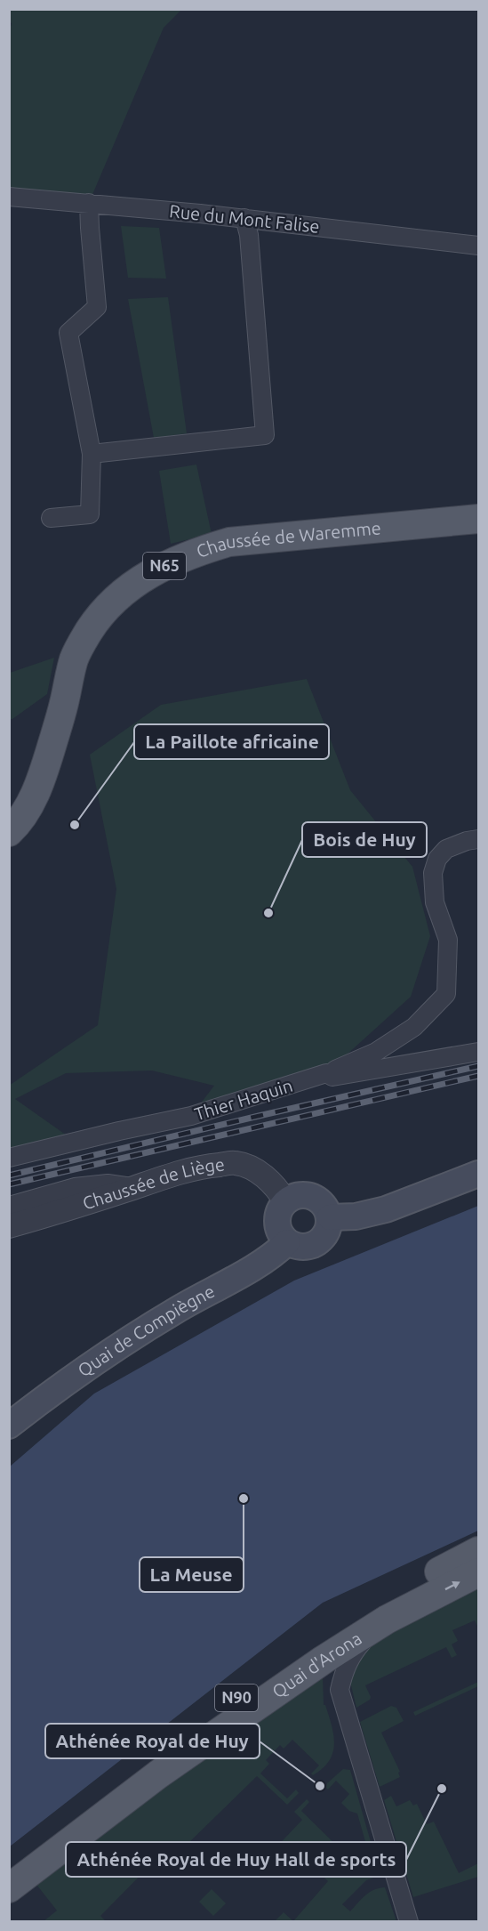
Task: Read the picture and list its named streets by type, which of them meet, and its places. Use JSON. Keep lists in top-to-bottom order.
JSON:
{
  "streets": {
    "main road": [
      "Chaussée de Waremme",
      "N65",
      "Quai de Compiègne",
      "Quai d'Arona",
      "N90"
    ],
    "street": ["Rue du Mont Falise", "Thier Haquin", "Chaussée de Liège"]
  },
  "crossings": [
    ["Chaussée de Liège", "Quai de Compiègne"]
  ],
  "places": [
    "La Paillote africaine",
    "Bois de Huy",
    "La Meuse",
    "Athénée Royal de Huy",
    "Athénée Royal de Huy Hall de sports"
  ]
}
